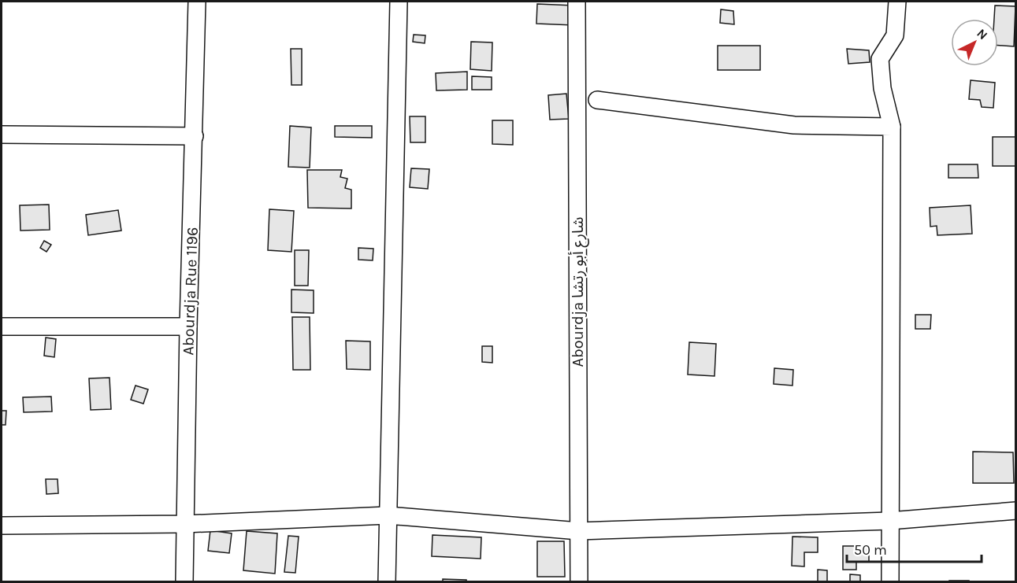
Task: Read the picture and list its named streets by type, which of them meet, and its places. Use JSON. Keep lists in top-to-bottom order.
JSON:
{
  "streets": {
    "street": ["Abourdja Rue 1196", "Abourdja شارع أبو رتشا"]
  },
  "scale_bar": "50 m",
  "north": "top right"
}
